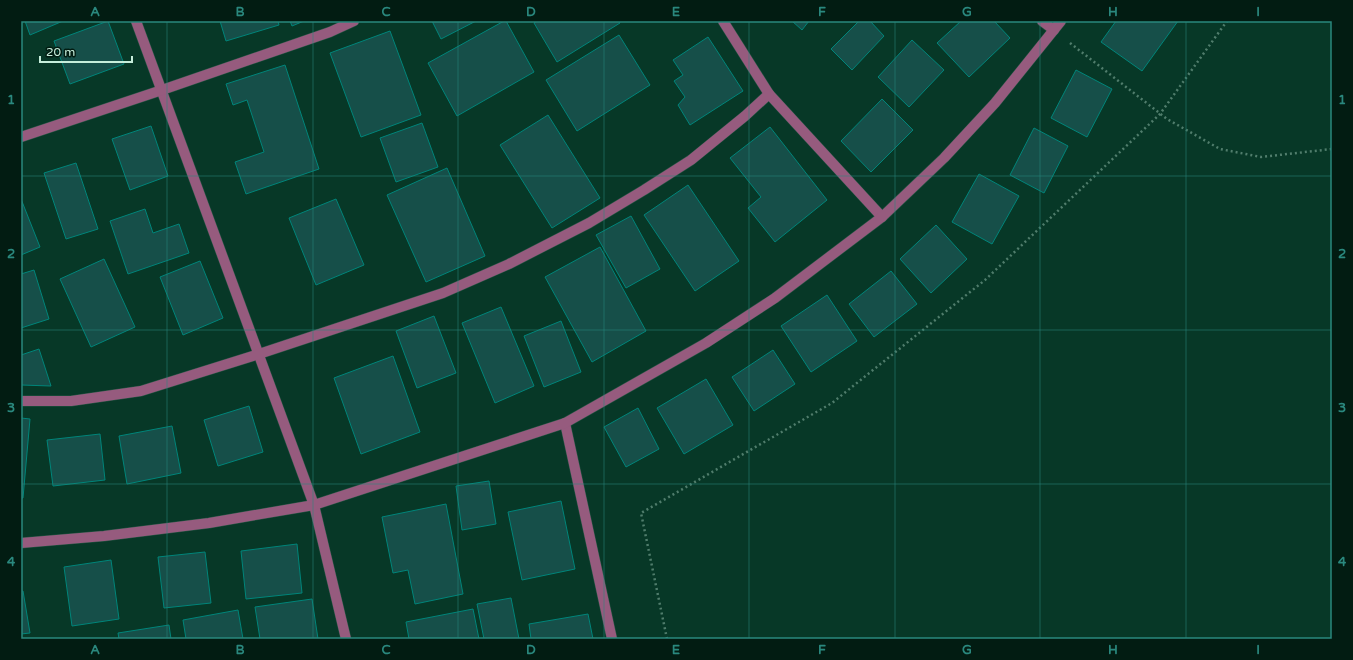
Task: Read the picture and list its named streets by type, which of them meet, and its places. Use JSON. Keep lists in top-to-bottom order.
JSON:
{
  "scale_bar": "20 m",
  "grid": {
    "columns": [
      "A",
      "B",
      "C",
      "D",
      "E",
      "F",
      "G",
      "H",
      "I"
    ],
    "rows": [
      "1",
      "2",
      "3",
      "4"
    ]
  }
}
